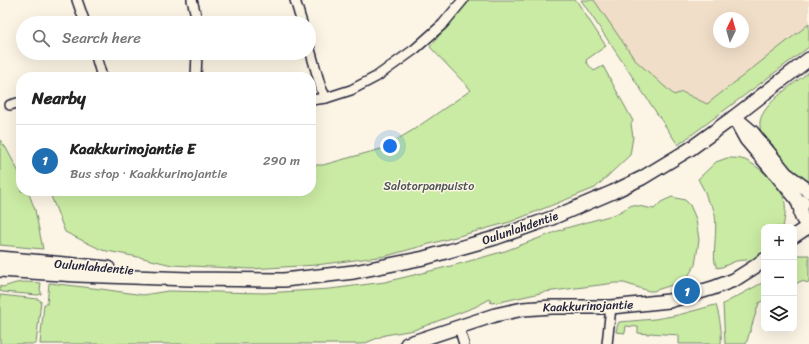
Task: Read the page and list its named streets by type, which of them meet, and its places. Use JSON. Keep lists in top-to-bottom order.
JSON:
{
  "streets": {
    "main road": ["Oulunlahdentie", "Kaakkurinojantie"]
  },
  "parks": ["Salotorpanpuisto"],
  "north": "top",
  "page": {
    "search": "Search here",
    "heading": "Nearby",
    "list": [
      {
        "mark": "1",
        "name": "Kaakkurinojantie E",
        "note": "Bus stop · Kaakkurinojantie",
        "value": "290 m"
      }
    ],
    "map_buttons": ["+", "−"],
    "pins": "1"
  }
}
